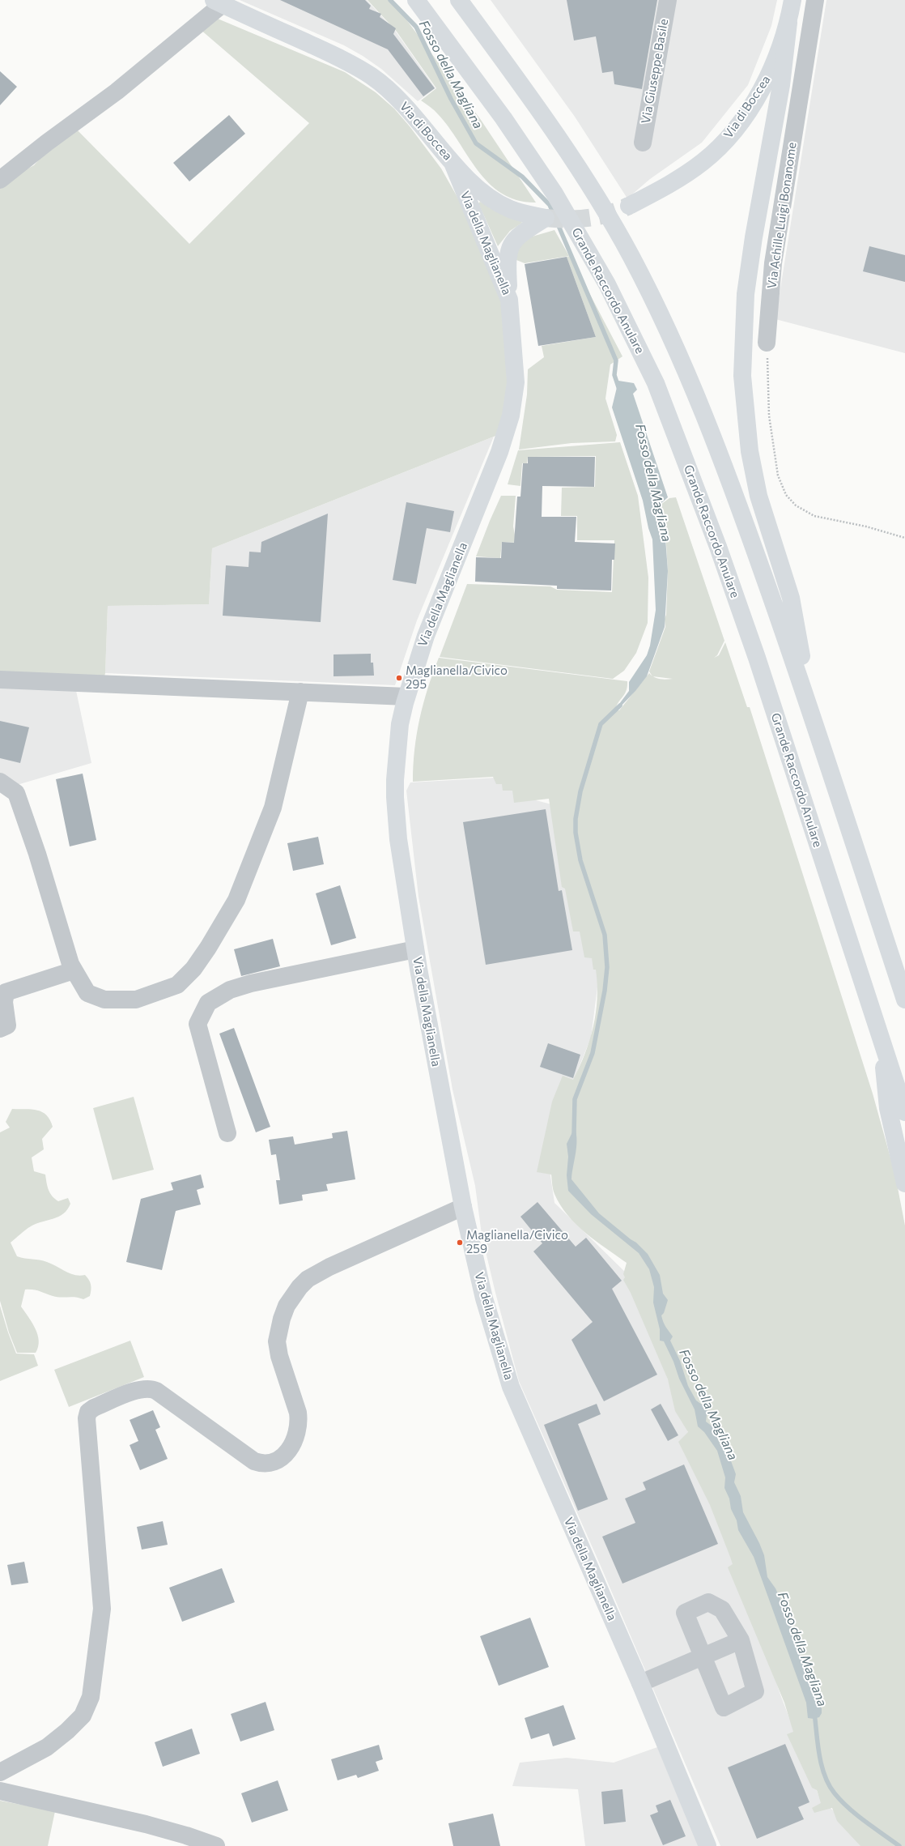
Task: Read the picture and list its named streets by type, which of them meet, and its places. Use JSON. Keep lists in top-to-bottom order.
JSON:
{
  "streets": {
    "main road": ["Via di Boccea", "Via della Maglianella", "Grande Raccordo Anulare"],
    "street": ["Via Giuseppe Basile", "Via Achille Luigi Bonanome"]
  },
  "crossings": [
    ["Via di Boccea", "Via della Maglianella"]
  ],
  "water": ["Fosso della Magliana"],
  "places": ["Maglianella/Civico 295", "Maglianella/Civico 259"]
}
